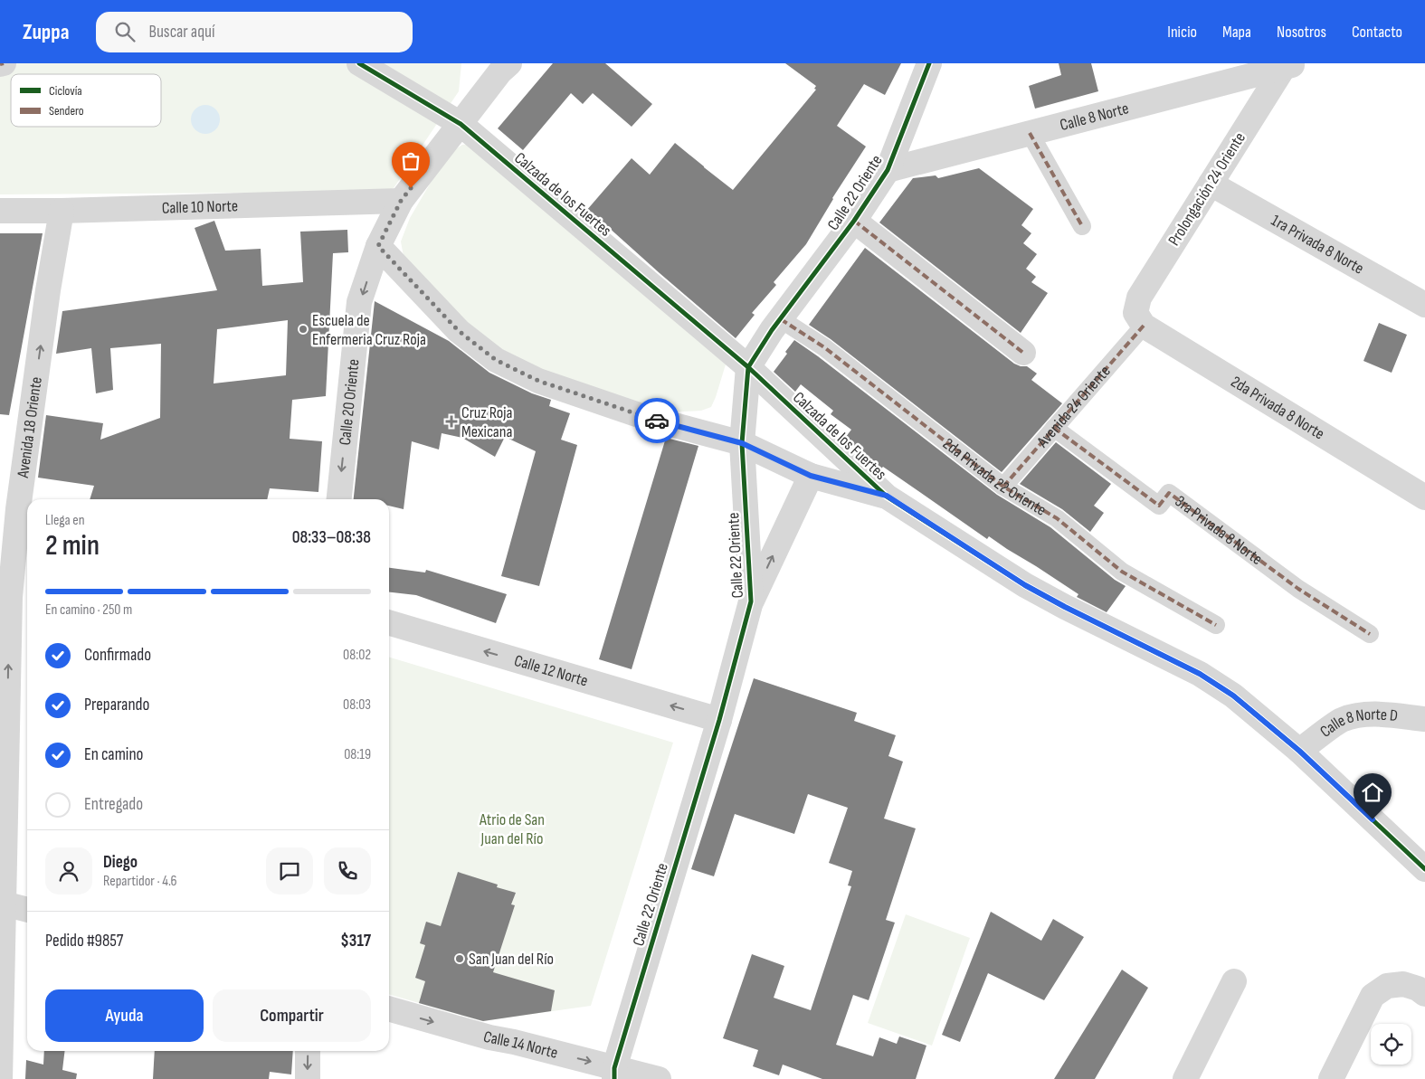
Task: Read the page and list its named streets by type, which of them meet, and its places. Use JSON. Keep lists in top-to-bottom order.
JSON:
{
  "streets": {
    "street": [
      "Calle 8 Norte",
      "Prolongación 24 Oriente",
      "Calle 22 Oriente",
      "Calzada de los Fuertes",
      "Calle 10 Norte",
      "1ra Privada 8 Norte",
      "Calle 20 Oriente",
      "Avenida 24 Oriente",
      "2da Privada 8 Norte",
      "Avenida 18 Oriente",
      "2da Privada 22 Oriente",
      "3ra Privada 8 Norte",
      "Calle 12 Norte",
      "Calle 8 Norte D",
      "Calle 14 Norte"
    ]
  },
  "crossings": [
    ["Calle 8 Norte", "Prolongación 24 Oriente"],
    ["Calle 8 Norte", "Calle 22 Oriente"],
    ["Prolongación 24 Oriente", "1ra Privada 8 Norte"],
    ["Prolongación 24 Oriente", "Avenida 24 Oriente"],
    ["Prolongación 24 Oriente", "2da Privada 8 Norte"],
    ["Calle 22 Oriente", "Calzada de los Fuertes"],
    ["Calle 22 Oriente", "2da Privada 22 Oriente"],
    ["Calle 22 Oriente", "Calle 12 Norte"],
    ["Calle 22 Oriente", "Calle 14 Norte"],
    ["Calzada de los Fuertes", "Calle 20 Oriente"],
    ["Calzada de los Fuertes", "Calle 8 Norte D"],
    ["Calle 10 Norte", "Calle 20 Oriente"],
    ["Calle 10 Norte", "Avenida 18 Oriente"],
    ["Avenida 24 Oriente", "2da Privada 8 Norte"],
    ["Avenida 24 Oriente", "2da Privada 22 Oriente"],
    ["Avenida 24 Oriente", "3ra Privada 8 Norte"]
  ],
  "one_way": [
    "Calle 20 Oriente",
    "Avenida 18 Oriente",
    "Calle 12 Norte",
    "Calle 14 Norte"
  ],
  "parks": ["Atrio de San Juan del Río"],
  "places": {
    "other": ["Escuela de Enfermeria Cruz Roja", "San Juan del Río"],
    "health": ["Cruz Roja Mexicana"]
  },
  "legend": ["Ciclovía", "Sendero"],
  "page": {
    "header": "Zuppa",
    "search": "Buscar aquí",
    "nav": [
      "Inicio",
      "Mapa",
      "Nosotros",
      "Contacto"
    ],
    "heading": ["2 min", "Llega en", "08:33–08:38"],
    "panel": [
      "Diego",
      "Repartidor · 4.6",
      "Pedido #9857",
      "$317"
    ],
    "bar": "En camino · 250 m",
    "list": [
      ["Confirmado", "08:02"],
      ["Preparando", "08:03"],
      ["En camino", "08:19"],
      "Entregado"
    ],
    "buttons": ["Ayuda", "Compartir"]
  }
}
